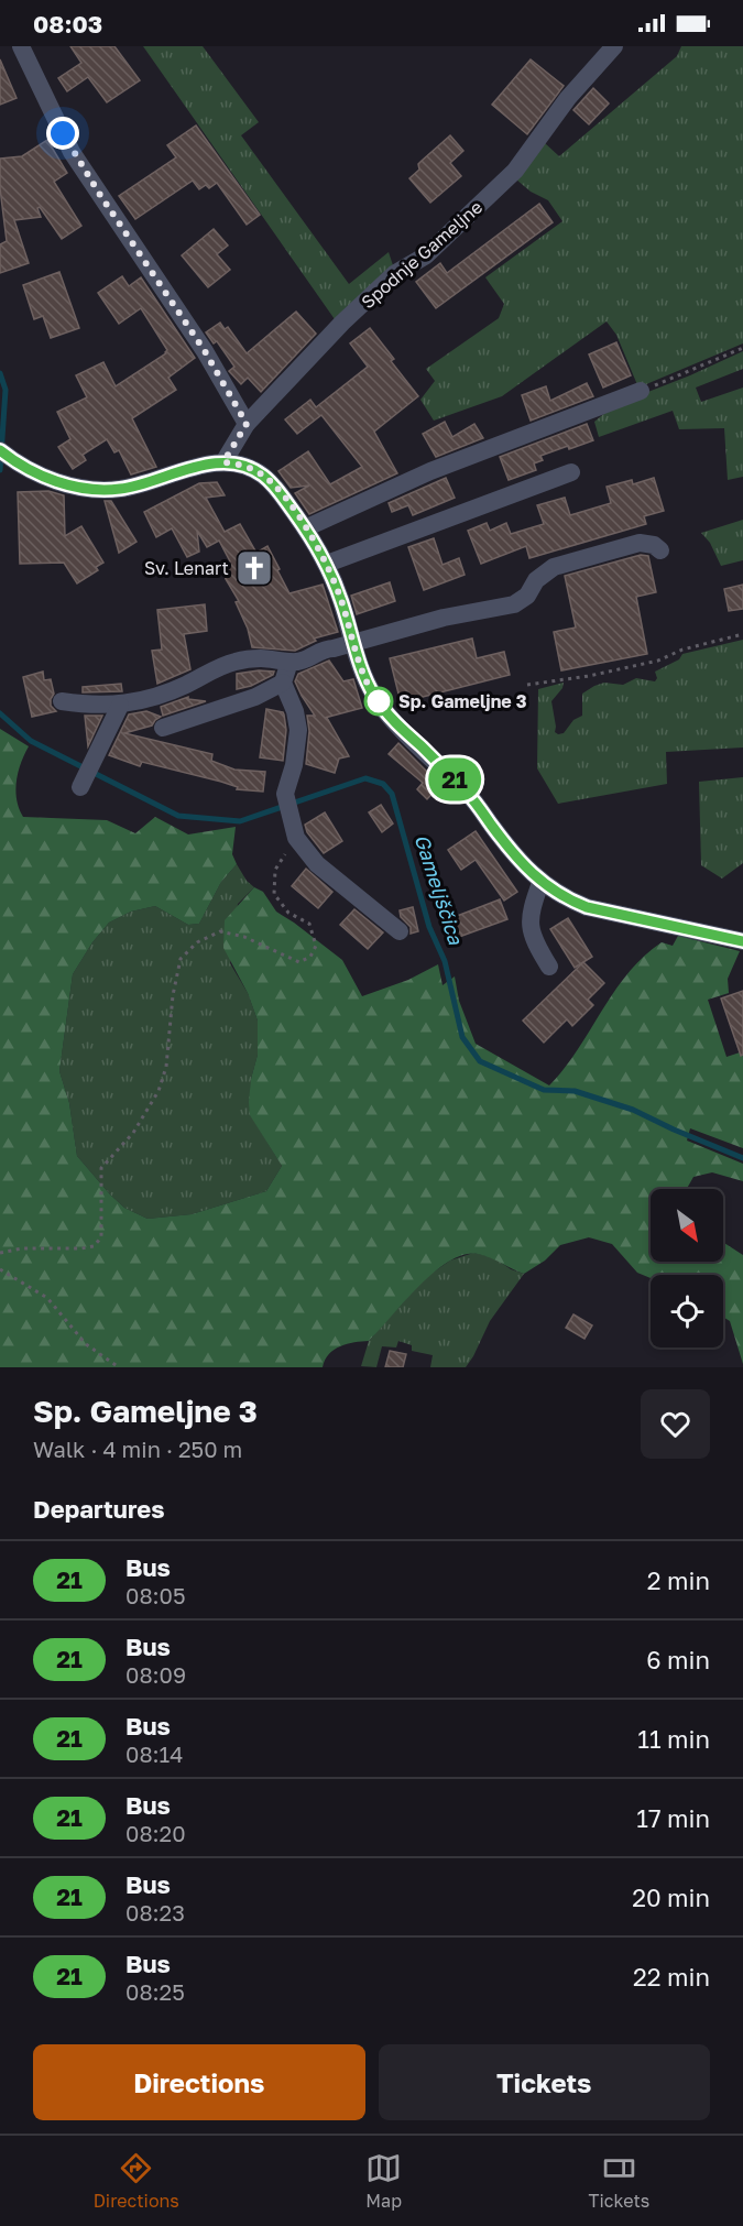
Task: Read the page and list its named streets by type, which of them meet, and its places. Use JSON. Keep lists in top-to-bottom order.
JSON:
{
  "streets": {
    "street": ["Spodnje Gameljne"]
  },
  "water": ["Gameljščica"],
  "places": {
    "church": ["Sv. Lenart"],
    "other": ["Sp. Gameljne 3"]
  },
  "lines": ["bus line 21"],
  "north": "bottom right",
  "page": {
    "status": "08:03",
    "on_map": "21",
    "heading": [
      ["Sp. Gameljne 3", "Walk · 4 min · 250 m"],
      "Departures"
    ],
    "list": [
      {
        "mark": "21",
        "name": "Bus",
        "note": "08:05",
        "value": "2 min"
      },
      {
        "mark": "21",
        "name": "Bus",
        "note": "08:09",
        "value": "6 min"
      },
      {
        "mark": "21",
        "name": "Bus",
        "note": "08:14",
        "value": "11 min"
      },
      {
        "mark": "21",
        "name": "Bus",
        "note": "08:20",
        "value": "17 min"
      },
      {
        "mark": "21",
        "name": "Bus",
        "note": "08:23",
        "value": "20 min"
      },
      {
        "mark": "21",
        "name": "Bus",
        "note": "08:25",
        "value": "22 min"
      }
    ],
    "buttons": ["Directions", "Tickets"],
    "tabs": ["Directions", "Map", "Tickets"]
  }
}
